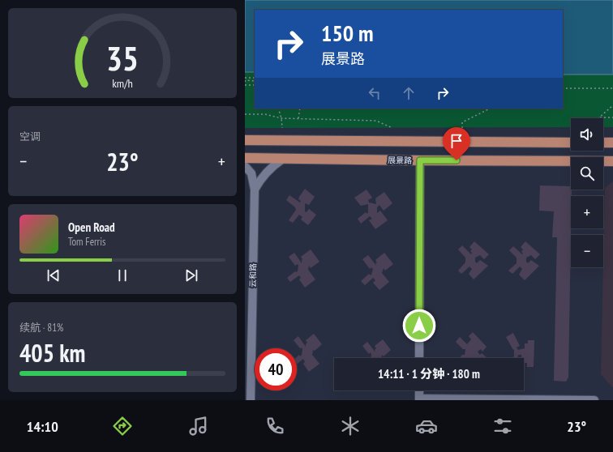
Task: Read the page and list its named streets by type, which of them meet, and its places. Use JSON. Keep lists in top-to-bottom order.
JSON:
{
  "streets": {
    "main road": ["展景路"],
    "street": ["云和路"]
  },
  "page": {
    "turn": ["150 m", "展景路"],
    "tile": [
      "空调",
      ["续航 · 81%", "405 km"]
    ],
    "map_buttons": ["+", "−"],
    "heat": ["−", "23°", "+"],
    "song": ["Open Road", "Tom Ferris"],
    "limit": "40",
    "trip": "14:11 · 1 分钟 · 180 m",
    "tabs": ["14:10", "23°"],
    "gauge": ["35", "km/h"]
  }
}
